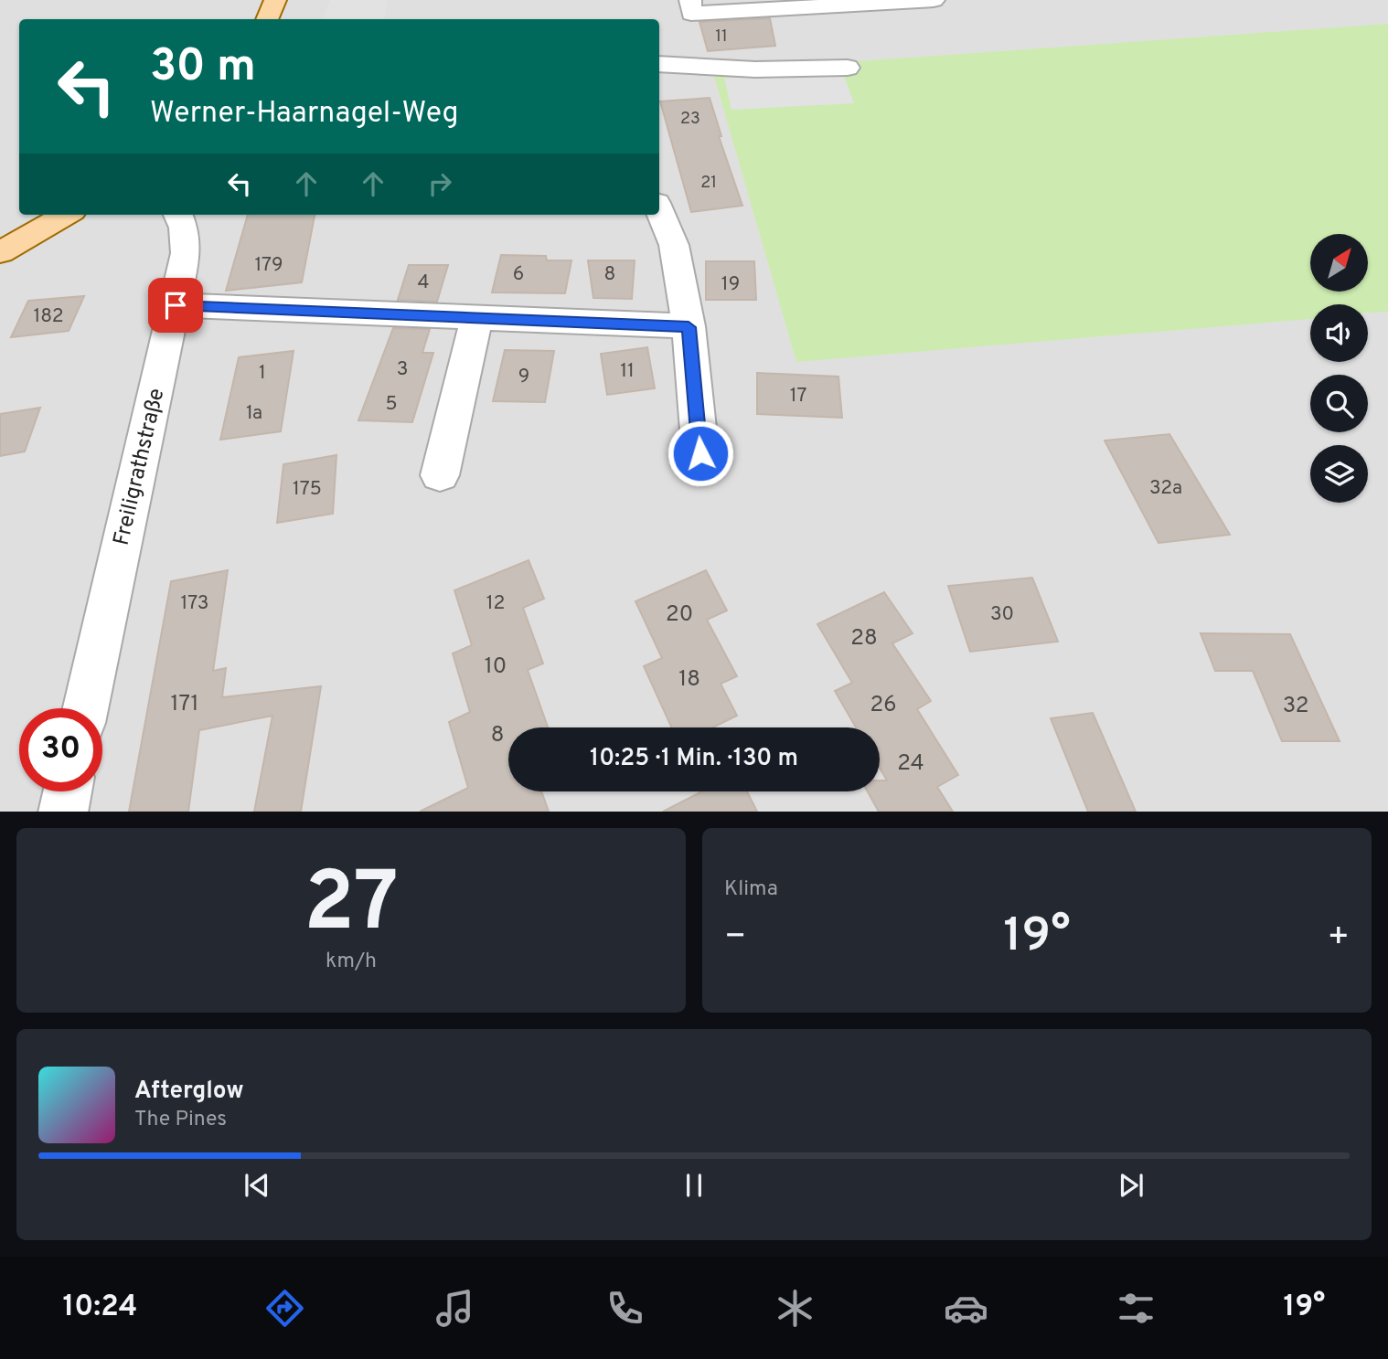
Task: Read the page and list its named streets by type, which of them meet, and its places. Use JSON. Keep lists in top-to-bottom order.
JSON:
{
  "streets": {
    "street": ["Freiligrathstraße"]
  },
  "house_numbers": [
    "11",
    "23",
    "21",
    "179",
    "6",
    "8",
    "4",
    "19",
    "182",
    "3",
    "11",
    "1",
    "9",
    "17",
    "5",
    "1a",
    "32a",
    "175",
    "173",
    "12",
    "30",
    "20",
    "28",
    "10",
    "18",
    "171",
    "26",
    "32",
    "8",
    "24"
  ],
  "north": "top right",
  "page": {
    "turn": ["30 m", "Werner-Haarnagel-Weg"],
    "limit": "30",
    "trip": "10:25 · 1 Min. · 130 m",
    "tile": [
      ["27", "km/h"],
      "Klima"
    ],
    "heat": ["−", "19°", "+"],
    "song": ["Afterglow", "The Pines"],
    "tabs": ["10:24", "19°"]
  }
}
